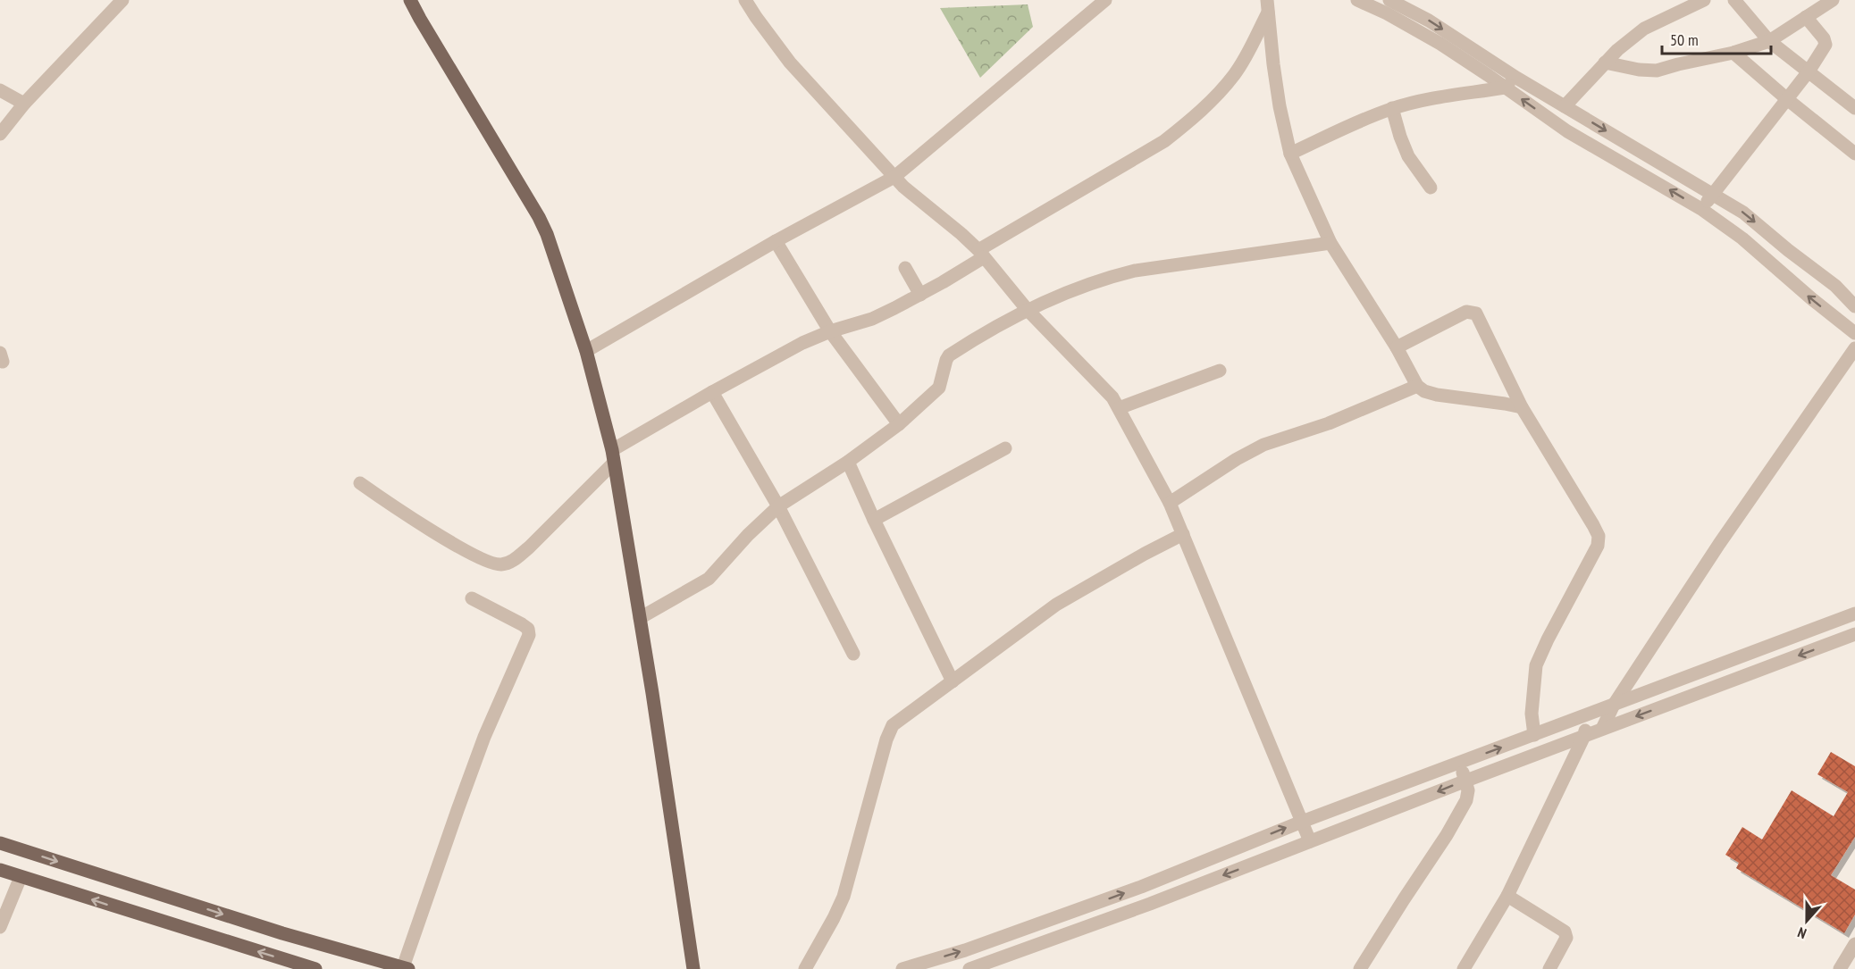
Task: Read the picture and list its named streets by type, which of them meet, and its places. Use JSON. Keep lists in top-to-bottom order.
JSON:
{
  "scale_bar": "50 m",
  "north": "bottom"
}
